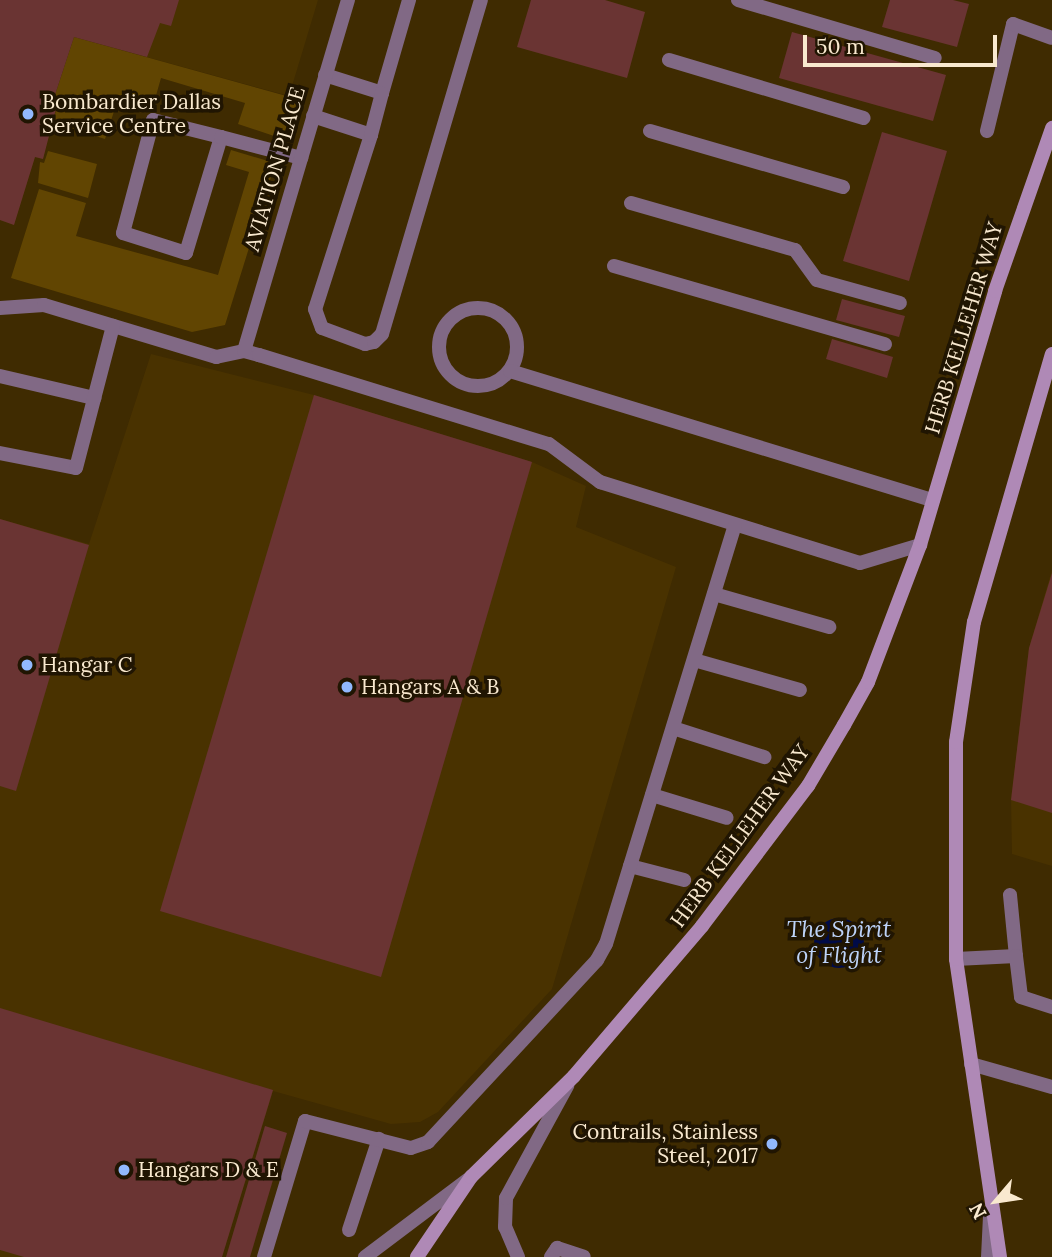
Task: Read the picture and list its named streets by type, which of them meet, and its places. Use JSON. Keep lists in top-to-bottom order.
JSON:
{
  "streets": {
    "main road": ["HERB KELLEHER WAY"],
    "street": ["AVIATION PLACE"]
  },
  "water": ["The Spirit of Flight"],
  "places": [
    "Bombardier Dallas Service Centre",
    "Hangar C",
    "Hangars A & B",
    "Contrails, Stainless Steel, 2017",
    "Hangars D & E"
  ],
  "scale_bar": "50 m",
  "north": "bottom left"
}
